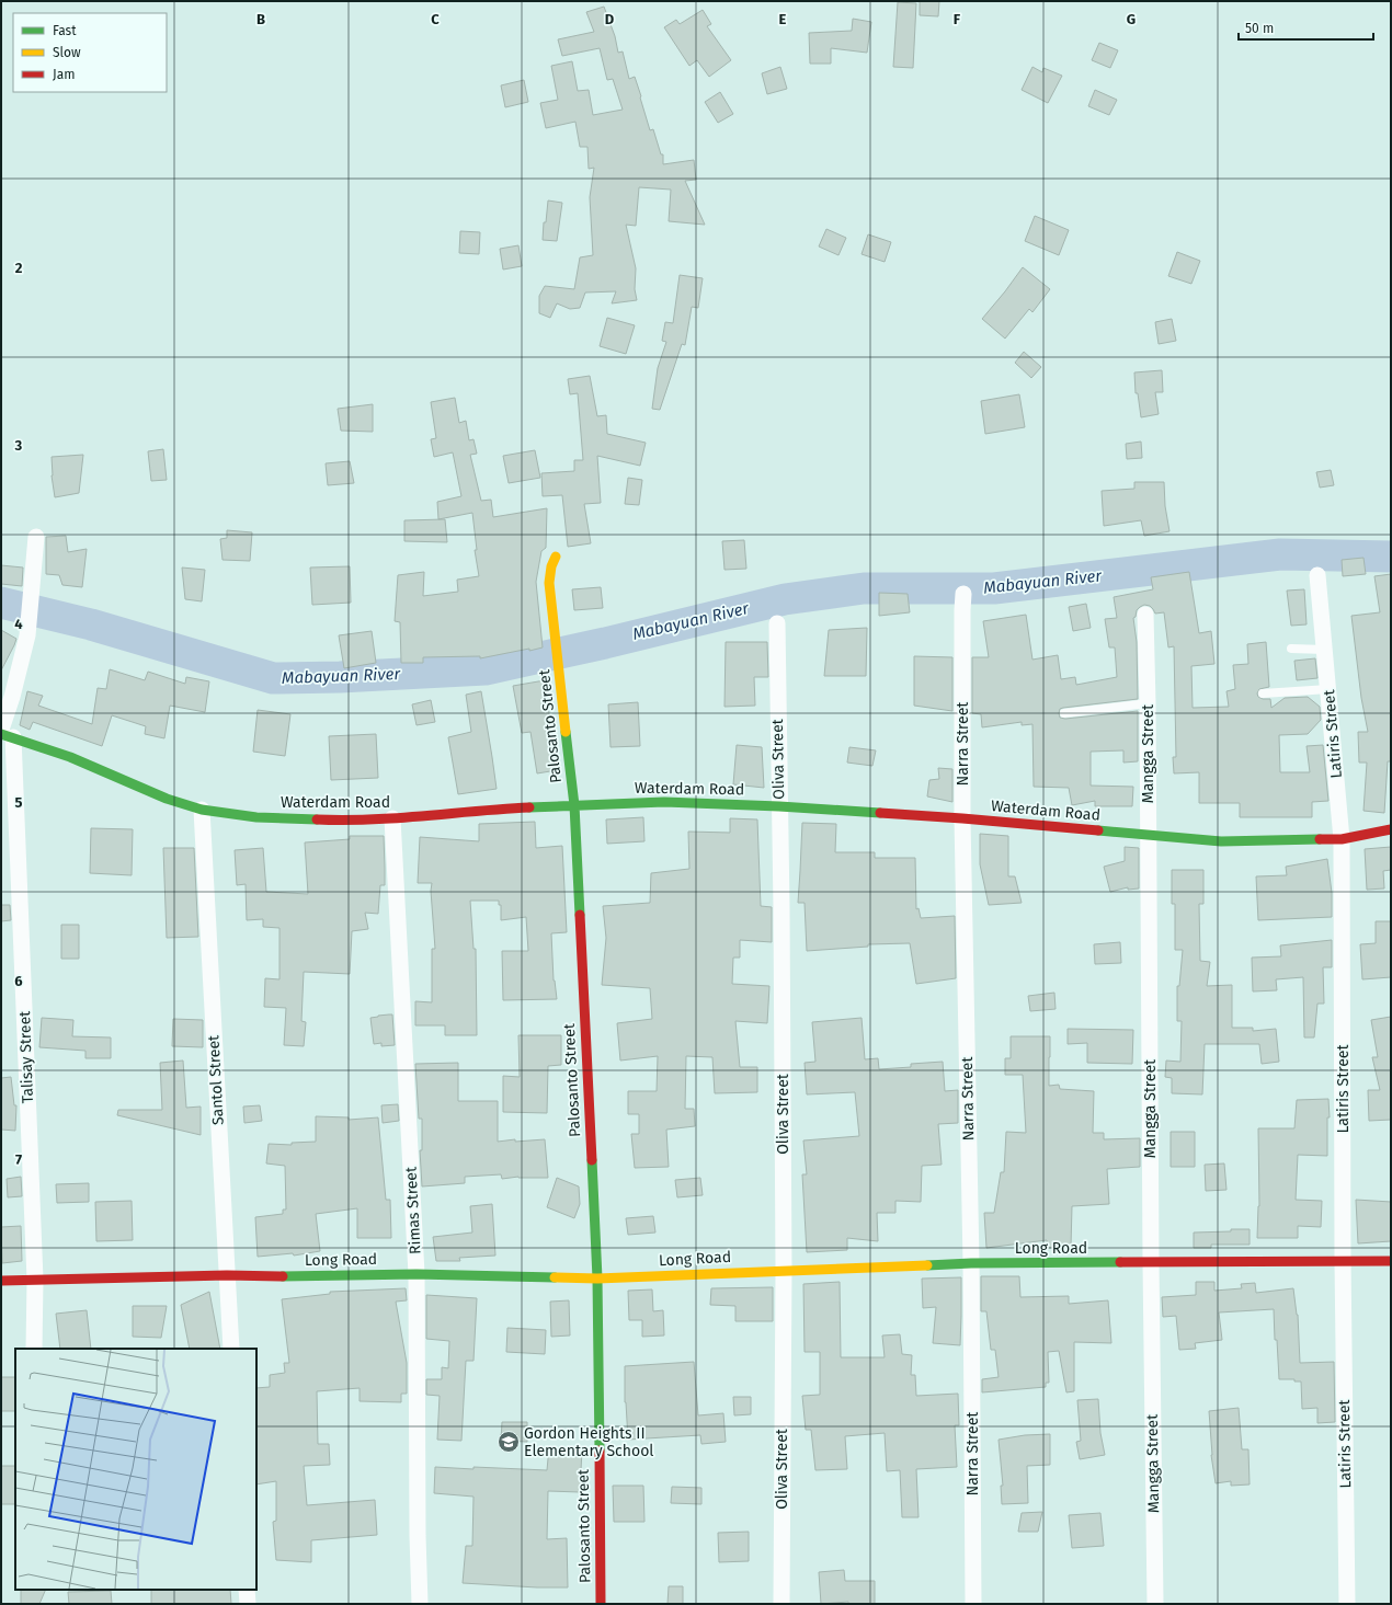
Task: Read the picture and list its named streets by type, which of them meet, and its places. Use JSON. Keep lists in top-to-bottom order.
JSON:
{
  "streets": {
    "street": [
      "Palosanto Street",
      "Latiris Street",
      "Narra Street",
      "Mangga Street",
      "Oliva Street",
      "Waterdam Road",
      "Talisay Street",
      "Santol Street",
      "Rimas Street",
      "Long Road"
    ]
  },
  "crossings": [
    ["Palosanto Street", "Waterdam Road"],
    ["Palosanto Street", "Long Road"],
    ["Latiris Street", "Waterdam Road"],
    ["Latiris Street", "Long Road"],
    ["Narra Street", "Waterdam Road"],
    ["Narra Street", "Long Road"],
    ["Mangga Street", "Waterdam Road"],
    ["Mangga Street", "Long Road"],
    ["Oliva Street", "Waterdam Road"],
    ["Oliva Street", "Long Road"],
    ["Waterdam Road", "Talisay Street"],
    ["Waterdam Road", "Santol Street"],
    ["Waterdam Road", "Rimas Street"],
    ["Talisay Street", "Long Road"],
    ["Santol Street", "Long Road"],
    ["Rimas Street", "Long Road"]
  ],
  "water": ["Mabayuan River"],
  "places": {
    "school or university": ["Gordon Heights II Elementary School"]
  },
  "legend": ["Fast", "Slow", "Jam"],
  "scale_bar": "50 m",
  "grid": {
    "columns": [
      "B",
      "C",
      "D",
      "E",
      "F",
      "G"
    ],
    "rows": [
      "2",
      "3",
      "4",
      "5",
      "6",
      "7"
    ]
  }
}
